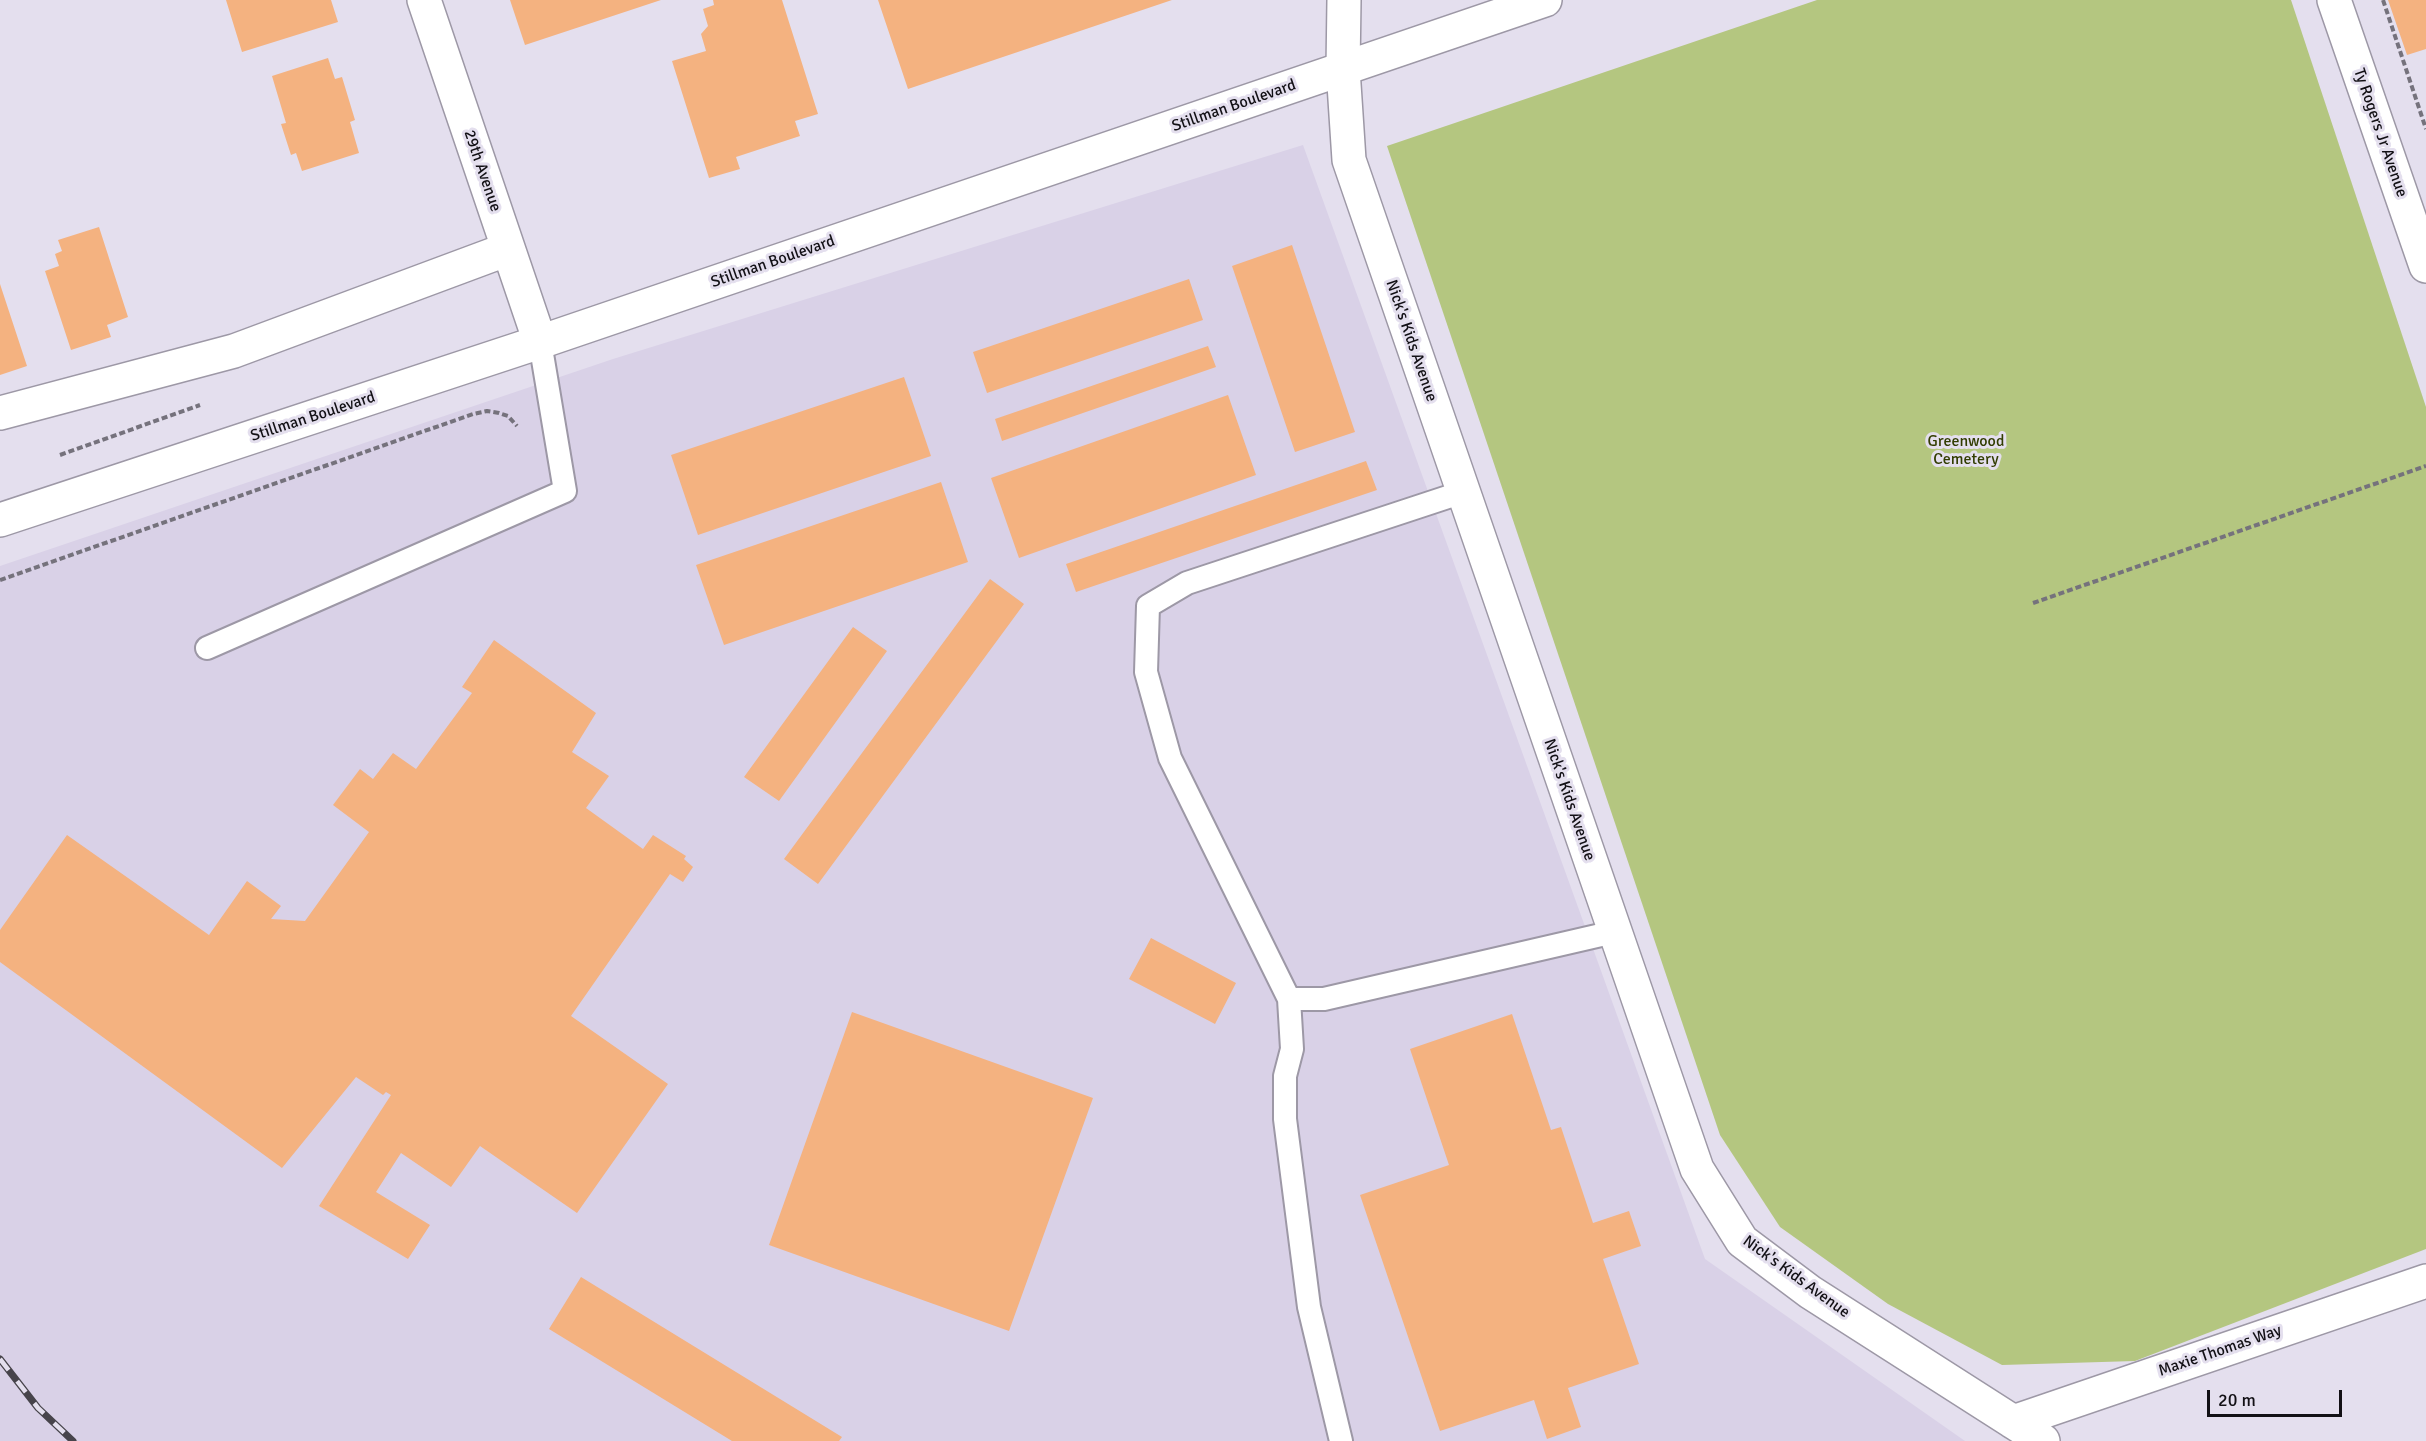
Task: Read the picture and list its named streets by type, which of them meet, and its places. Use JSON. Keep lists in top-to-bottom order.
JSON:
{
  "streets": {
    "street": [
      "Stillman Boulevard",
      "Ty Rogers Jr Avenue",
      "29th Avenue",
      "Nick's Kids Avenue",
      "Maxie Thomas Way"
    ]
  },
  "crossings": [
    ["Stillman Boulevard", "29th Avenue"],
    ["Stillman Boulevard", "Nick's Kids Avenue"],
    ["Nick's Kids Avenue", "Maxie Thomas Way"]
  ],
  "parks": ["Greenwood Cemetery"],
  "scale_bar": "20 m"
}
